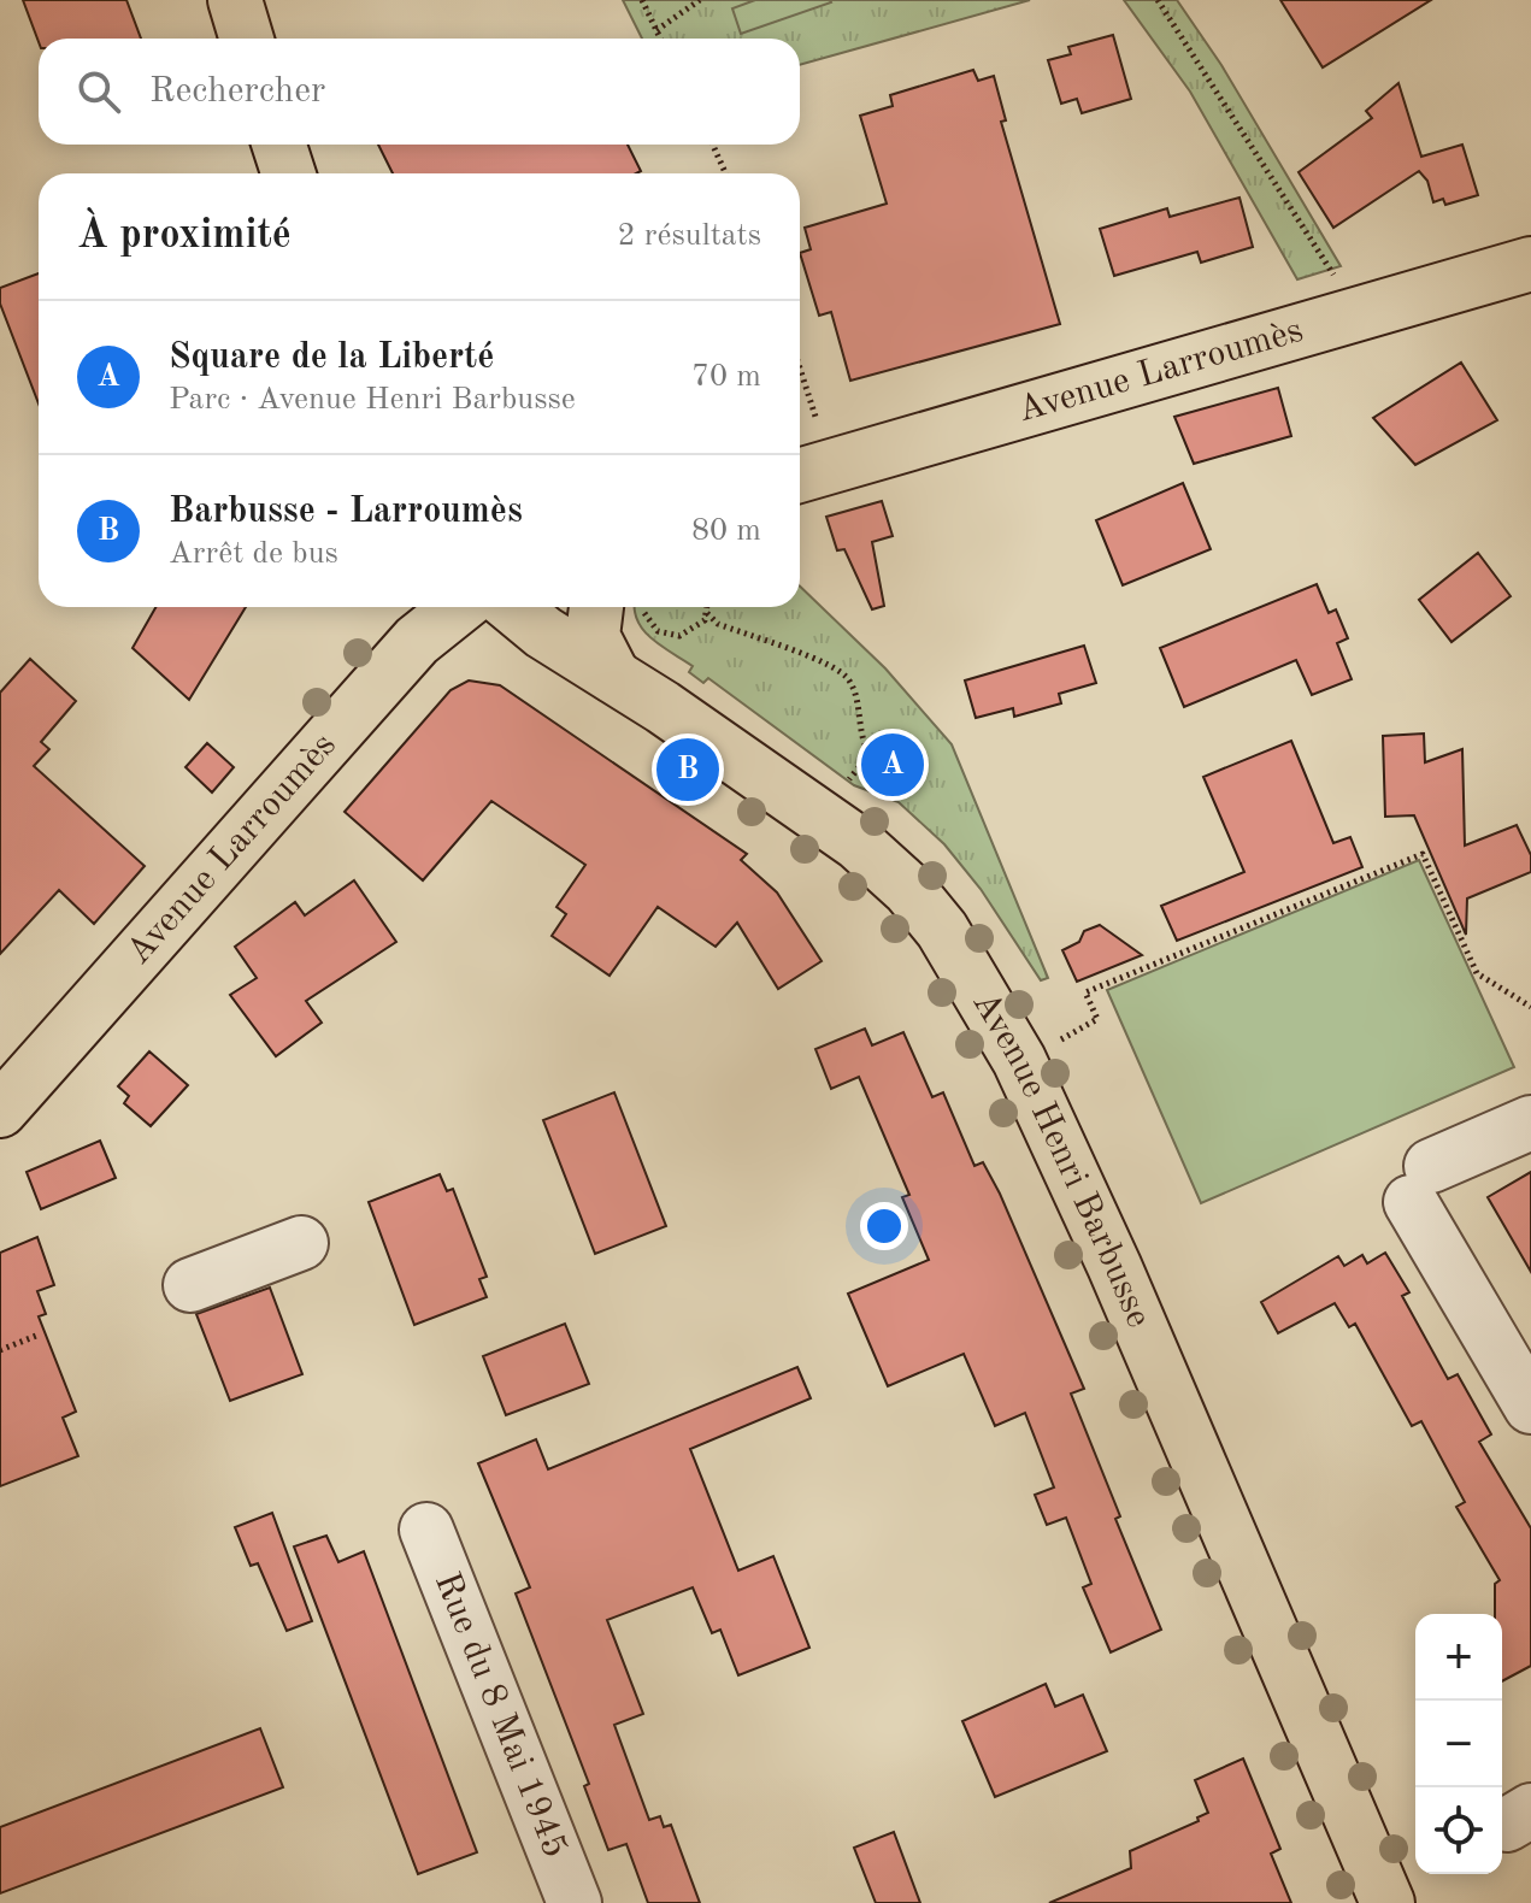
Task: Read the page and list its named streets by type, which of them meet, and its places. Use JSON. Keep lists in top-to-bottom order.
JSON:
{
  "streets": {
    "main road": ["Avenue Larroumès", "Avenue Henri Barbusse"],
    "street": ["Rue du 8 Mai 1945"]
  },
  "page": {
    "search": "Rechercher",
    "heading": ["À proximité", "2 résultats"],
    "list": [
      {
        "mark": "A",
        "name": "Square de la Liberté",
        "note": "Parc · Avenue Henri Barbusse",
        "value": "70 m"
      },
      {
        "mark": "B",
        "name": "Barbusse - Larroumès",
        "note": "Arrêt de bus",
        "value": "80 m"
      }
    ],
    "pins": ["A", "B"],
    "map_buttons": ["+", "−"]
  }
}
